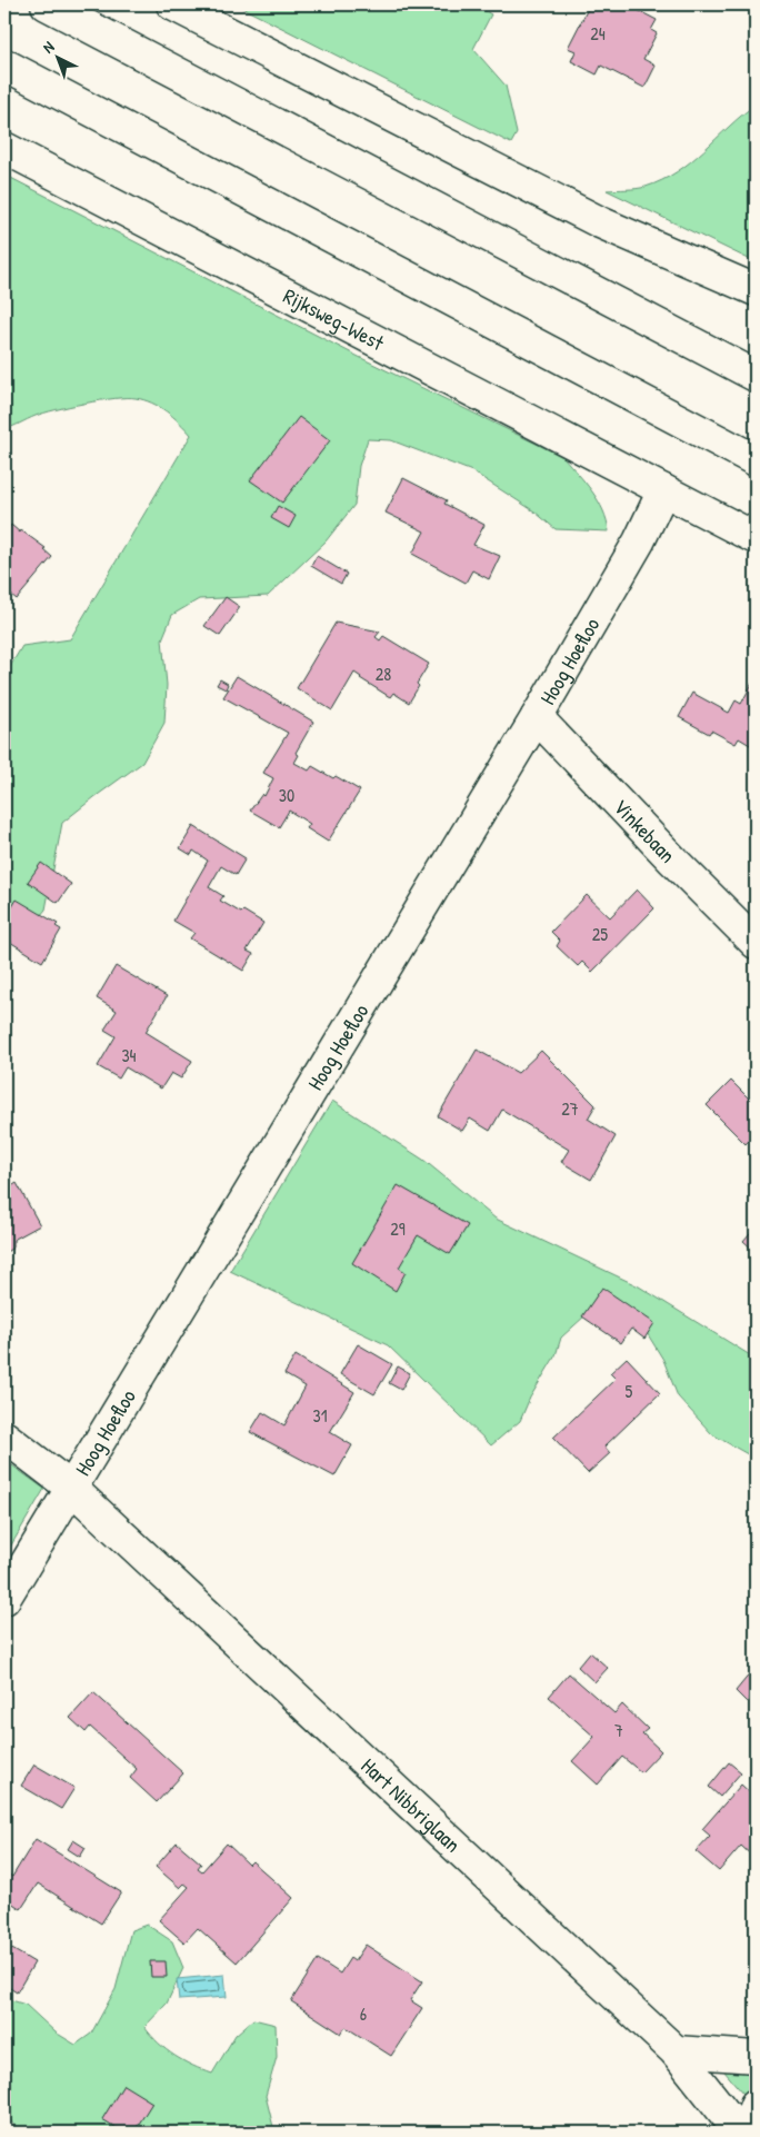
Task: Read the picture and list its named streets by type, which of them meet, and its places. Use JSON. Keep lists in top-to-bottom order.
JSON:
{
  "streets": {
    "main road": [
      "Rijksweg-West",
      "Hoog Hoefloo",
      "Vinkebaan",
      "Hart Nibbriglaan"
    ]
  },
  "crossings": [
    ["Rijksweg-West", "Hoog Hoefloo"],
    ["Hoog Hoefloo", "Vinkebaan"],
    ["Hoog Hoefloo", "Hart Nibbriglaan"]
  ],
  "house_numbers": [
    "24",
    "28",
    "30",
    "25",
    "34",
    "27",
    "29",
    "5",
    "31",
    "7",
    "6"
  ],
  "north": "top left"
}
